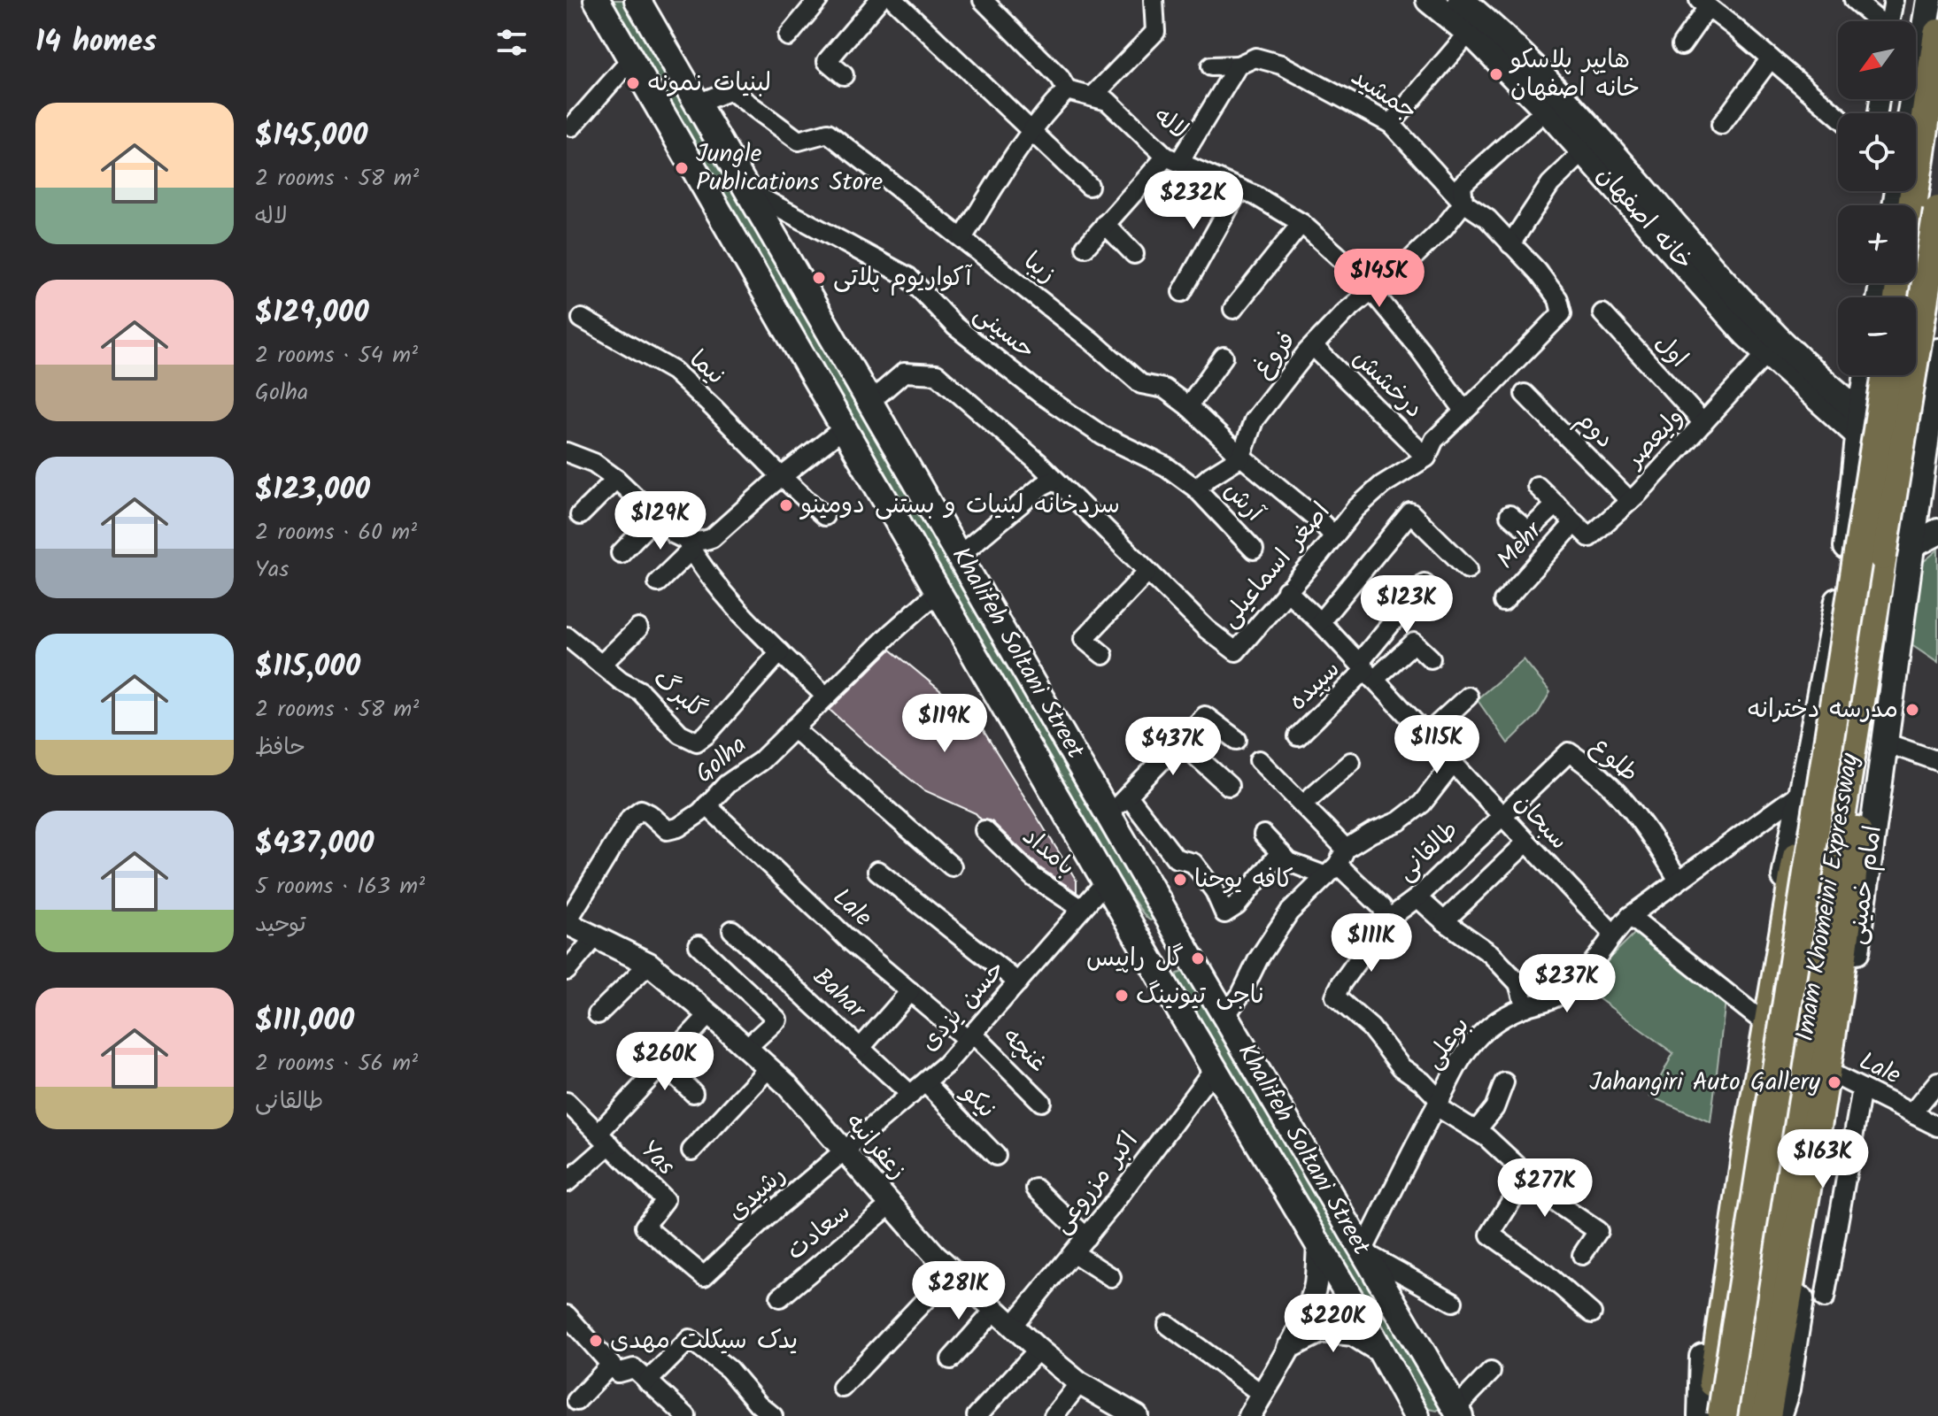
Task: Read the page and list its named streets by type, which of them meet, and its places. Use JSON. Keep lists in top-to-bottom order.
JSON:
{
  "streets": {
    "highway": ["Imam Khomeini Expressway"],
    "main road": ["خانه اصفهان", "Khalifeh Soltani Street", "امام خمینی"],
    "street": [
      "جمشید",
      "لاله",
      "زیبا",
      "حسینی",
      "اول",
      "فروغ",
      "نیما",
      "درخشش",
      "دوم",
      "ولیعصر",
      "آرش",
      "Mehr",
      "اصغر اسماعیلی",
      "سپیده",
      "گلبرگ",
      "Golha",
      "طلوع",
      "سبحان",
      "طالقانی",
      "بامداد",
      "Lale",
      "Bahar",
      "حسن یزدی",
      "بوعلی",
      "غنچه",
      "نیکو",
      "زعفرانیه",
      "Yas",
      "اکبر مزروعی",
      "رشیدی",
      "سعادت"
    ]
  },
  "crossings": [
    ["جمشید", "فروغ"],
    ["جمشید", "اصغر اسماعیلی"],
    ["لاله", "فروغ"],
    ["لاله", "اصغر اسماعیلی"],
    ["خانه اصفهان", "فروغ"],
    ["خانه اصفهان", "ولیعصر"],
    ["زیبا", "فروغ"],
    ["زیبا", "اصغر اسماعیلی"],
    ["زیبا", "Khalifeh Soltani Street"],
    ["حسینی", "آرش"],
    ["حسینی", "Khalifeh Soltani Street"],
    ["اول", "ولیعصر"],
    ["فروغ", "درخشش"],
    ["فروغ", "اصغر اسماعیلی"],
    ["درخشش", "اصغر اسماعیلی"],
    ["دوم", "ولیعصر"],
    ["ولیعصر", "Mehr"],
    ["اصغر اسماعیلی", "Khalifeh Soltani Street"],
    ["اصغر اسماعیلی", "سبحان"],
    ["Khalifeh Soltani Street", "Golha"],
    ["Khalifeh Soltani Street", "حسن یزدی"],
    ["Khalifeh Soltani Street", "بوعلی"],
    ["Khalifeh Soltani Street", "اکبر مزروعی"],
    ["سپیده", "سبحان"],
    ["Golha", "Lale"],
    ["Golha", "زعفرانیه"],
    ["طلوع", "سبحان"],
    ["طلوع", "طالقانی"],
    ["طلوع", "بوعلی"],
    ["سبحان", "طالقانی"],
    ["سبحان", "بوعلی"],
    ["طالقانی", "بوعلی"],
    ["بامداد", "حسن یزدی"],
    ["امام خمینی", "Lale"],
    ["Lale", "حسن یزدی"],
    ["Lale", "غنچه"],
    ["Bahar", "حسن یزدی"],
    ["Bahar", "نیکو"],
    ["حسن یزدی", "غنچه"],
    ["حسن یزدی", "نیکو"],
    ["حسن یزدی", "زعفرانیه"],
    ["حسن یزدی", "رشیدی"],
    ["زعفرانیه", "اکبر مزروعی"],
    ["زعفرانیه", "رشیدی"],
    ["زعفرانیه", "سعادت"],
    ["Yas", "رشیدی"]
  ],
  "places": [
    "هایپر پلاسکو خانه اصفهان",
    "لبنیات نمونه",
    "Jungle Publications Store",
    "آکواریوم پلاتی",
    "سردخانه لبنیات و بستنی دومینو",
    "مدرسه دخترانه",
    "کافه یوحنا",
    "گل راپیس",
    "ناجی‌ تیونینگ",
    "Jahangiri Auto Gallery",
    "یدک سیکلت مهدی"
  ],
  "north": "bottom left",
  "page": {
    "heading": "14 homes",
    "map_buttons": ["+", "−"],
    "list": [
      {
        "name": "$145,000",
        "note": "2 rooms · 58 m² · لاله"
      },
      {
        "name": "$129,000",
        "note": "2 rooms · 54 m² · Golha"
      },
      {
        "name": "$123,000",
        "note": "2 rooms · 60 m² · Yas"
      },
      {
        "name": "$115,000",
        "note": "2 rooms · 58 m² · حافظ"
      },
      {
        "name": "$437,000",
        "note": "5 rooms · 163 m² · توحید"
      },
      {
        "name": "$111,000",
        "note": "2 rooms · 56 m² · طالقانی"
      }
    ],
    "price": [
      "$232K",
      "$145K",
      "$129K",
      "$123K",
      "$119K",
      "$115K",
      "$437K",
      "$111K",
      "$237K",
      "$260K",
      "$163K",
      "$277K",
      "$281K",
      "$220K"
    ]
  }
}
